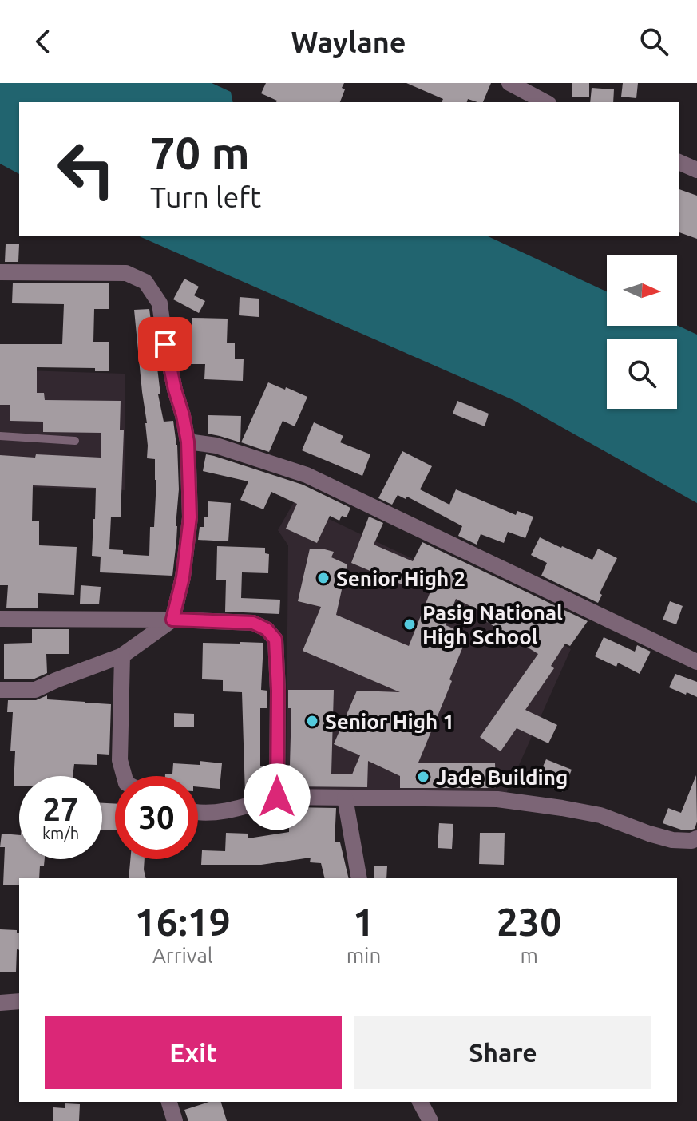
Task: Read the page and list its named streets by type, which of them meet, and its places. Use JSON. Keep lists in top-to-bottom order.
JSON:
{
  "places": [
    "Senior High 2",
    "Pasig National High School",
    "Senior High 1",
    "Jade Building"
  ],
  "north": "right",
  "page": {
    "header": "Waylane",
    "turn": ["70 m", "Turn left"],
    "speed": "27 km/h",
    "limit": "30",
    "eta": [
      "16:19",
      "Arrival",
      "1",
      "min",
      "230",
      "m"
    ],
    "buttons": ["Exit", "Share"]
  }
}
